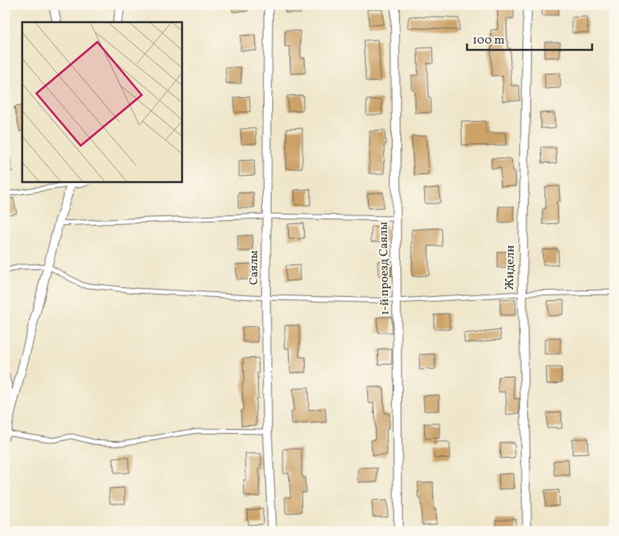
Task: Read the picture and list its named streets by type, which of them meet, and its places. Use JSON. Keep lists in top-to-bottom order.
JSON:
{
  "streets": {
    "street": ["Саялы", "Жидели", "1-й проезд Саялы"]
  },
  "scale_bar": "100 m"
}
